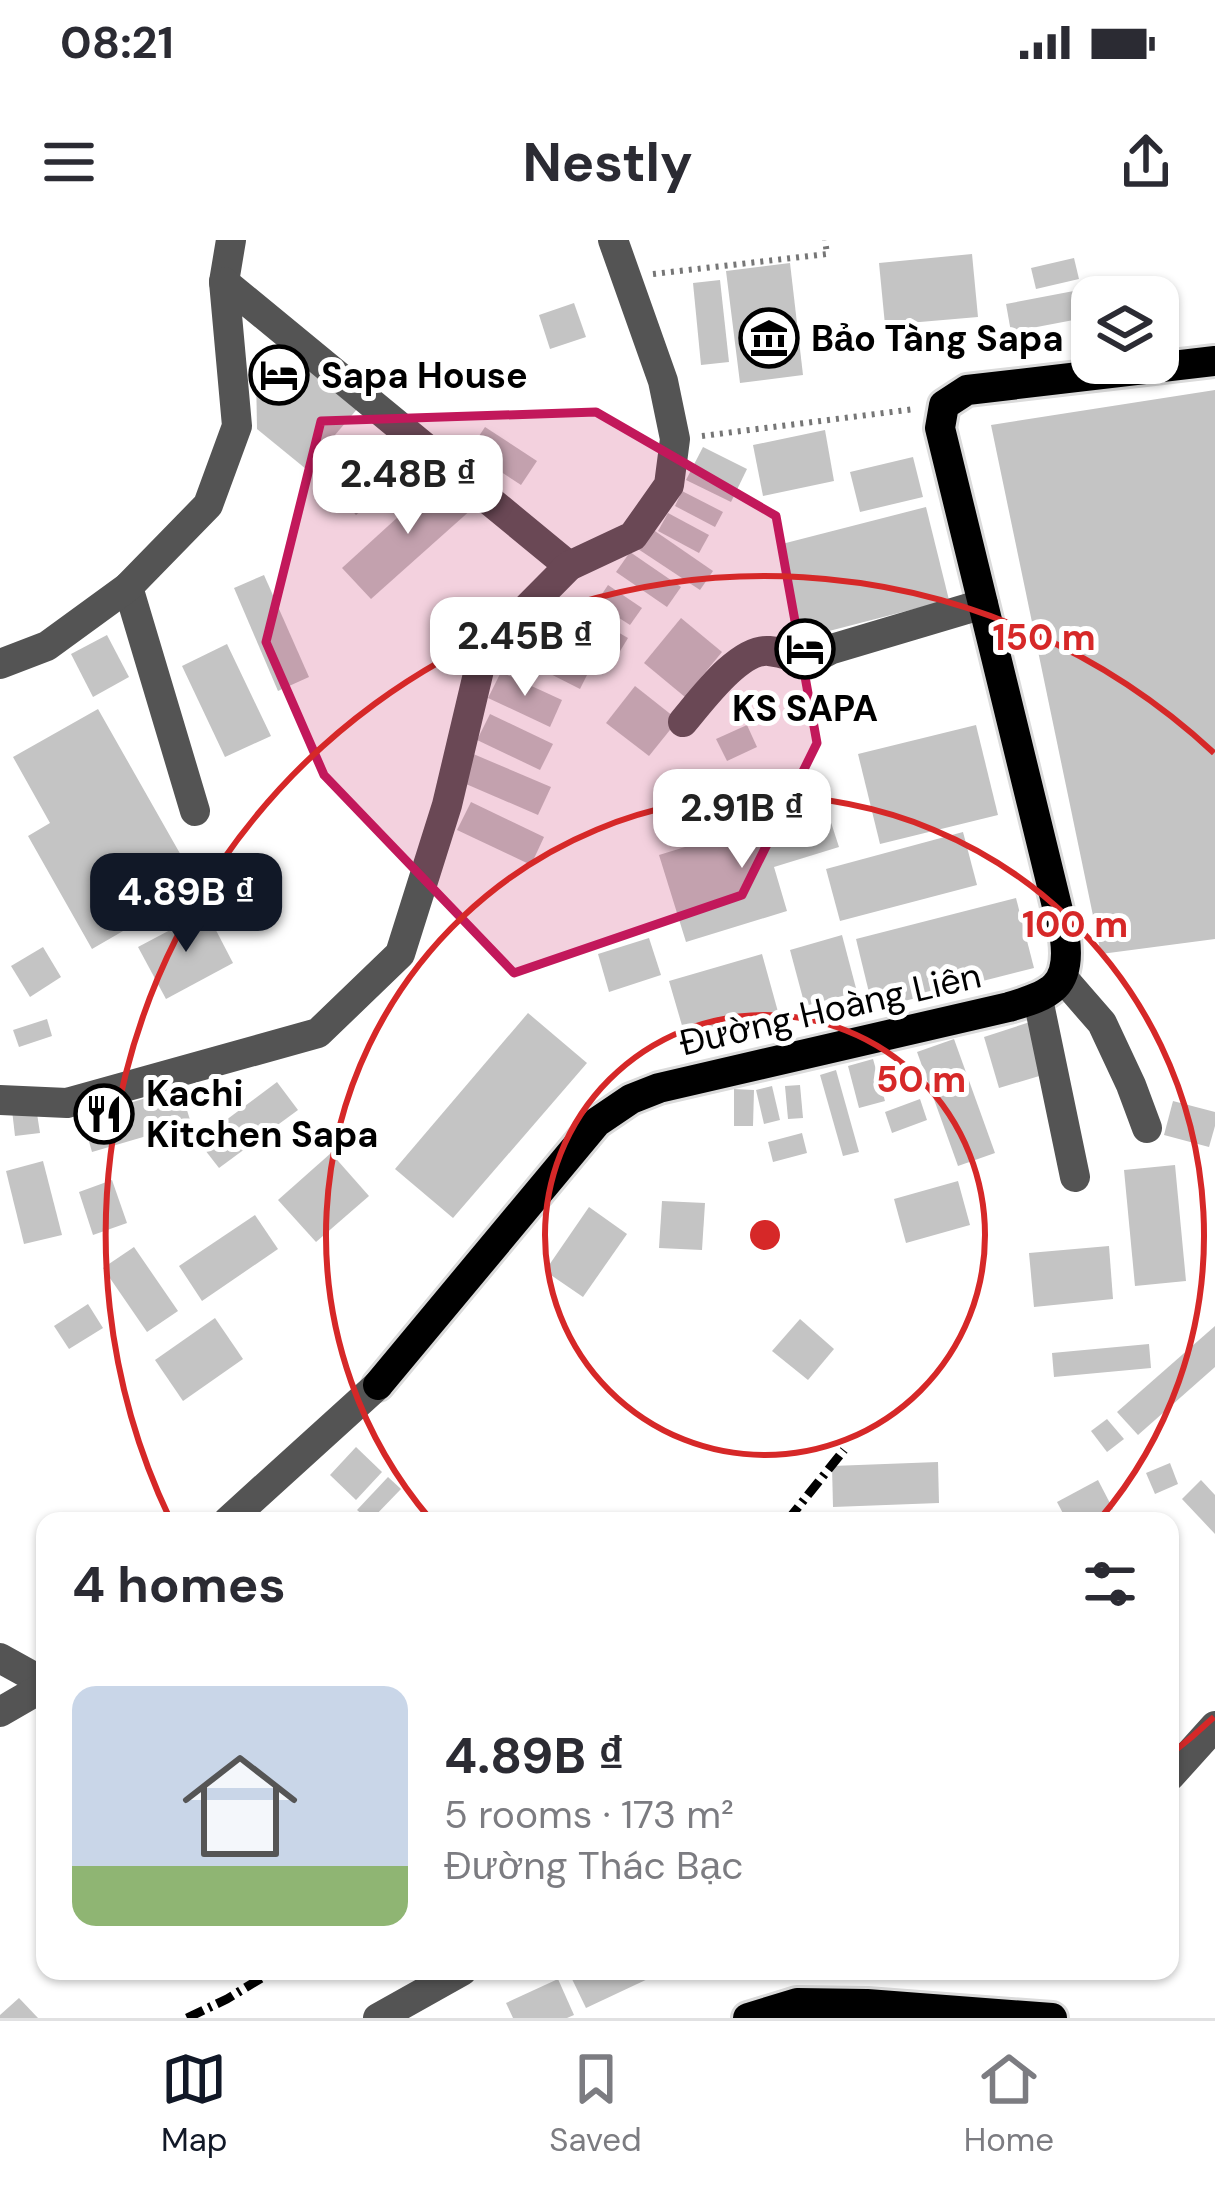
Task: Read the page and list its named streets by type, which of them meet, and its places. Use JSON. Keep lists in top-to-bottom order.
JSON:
{
  "streets": {
    "main road": ["Đường Hoàng Liên"]
  },
  "places": {
    "museum": ["Bảo Tàng Sapa"],
    "hotel": ["Sapa House", "KS SAPA"],
    "restaurant": ["Kachi Kitchen Sapa"]
  },
  "page": {
    "status": "08:21",
    "header": "Nestly",
    "price": [
      "2.48B ₫",
      "2.45B ₫",
      "2.91B ₫",
      "4.89B ₫"
    ],
    "heading": "4 homes",
    "list": [
      {
        "name": "4.89B ₫",
        "note": "5 rooms · 173 m² · Đường Thác Bạc"
      }
    ],
    "tabs": ["Map", "Saved", "Home"]
  },
  "rings": ["150 m", "100 m", "50 m"]
}
